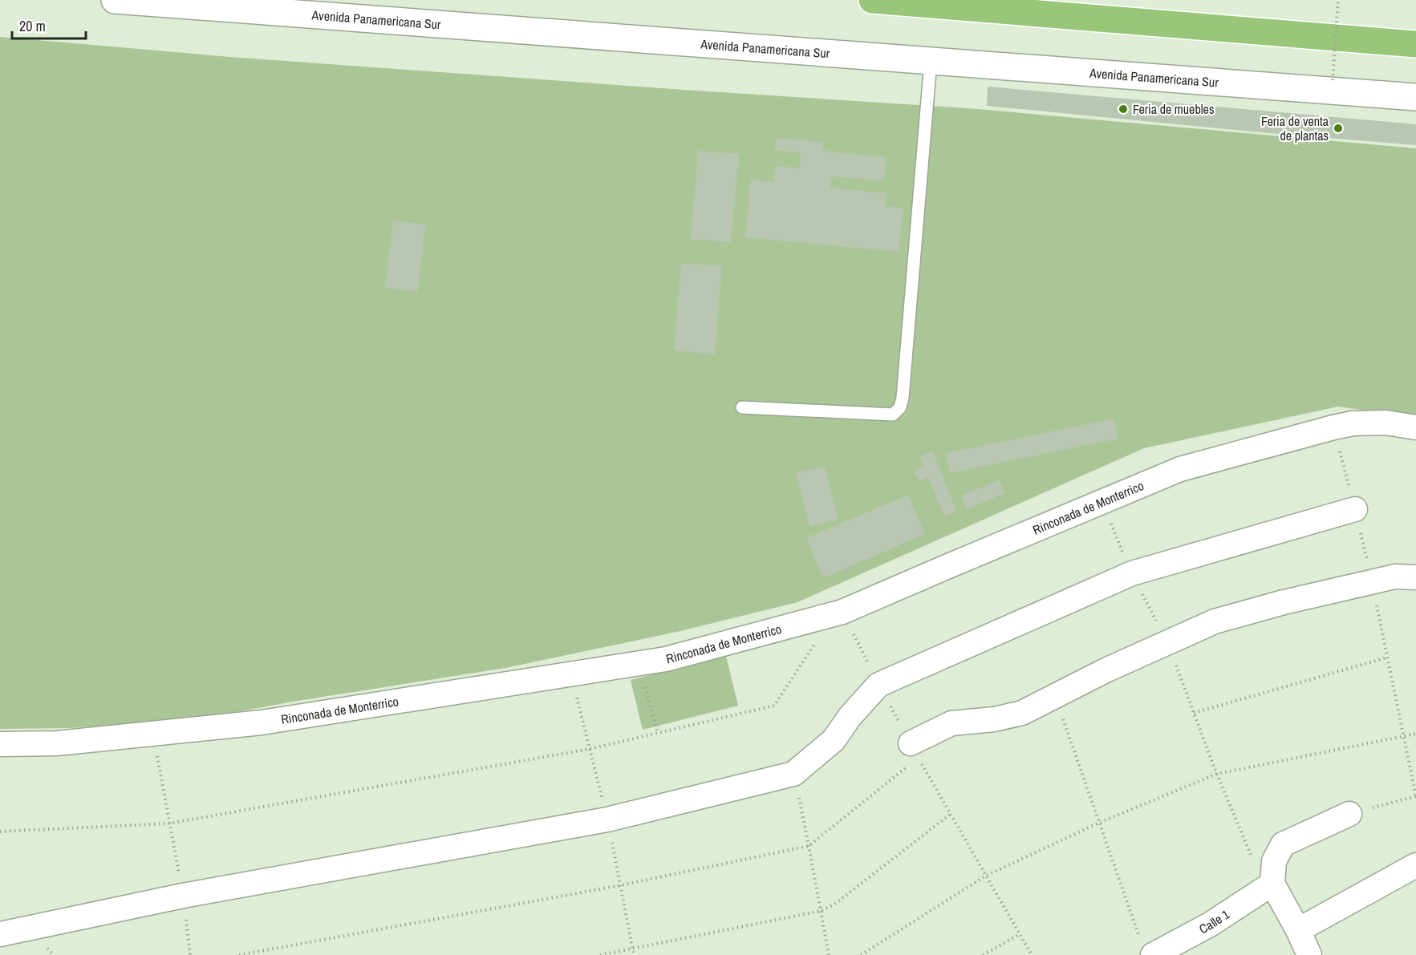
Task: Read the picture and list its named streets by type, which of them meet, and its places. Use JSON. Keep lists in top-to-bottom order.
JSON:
{
  "streets": {
    "street": ["Avenida Panamericana Sur", "Rinconada de Monterrico", "Calle 1"]
  },
  "places": ["Feria de muebles", "Feria de venta de plantas"],
  "scale_bar": "20 m"
}
